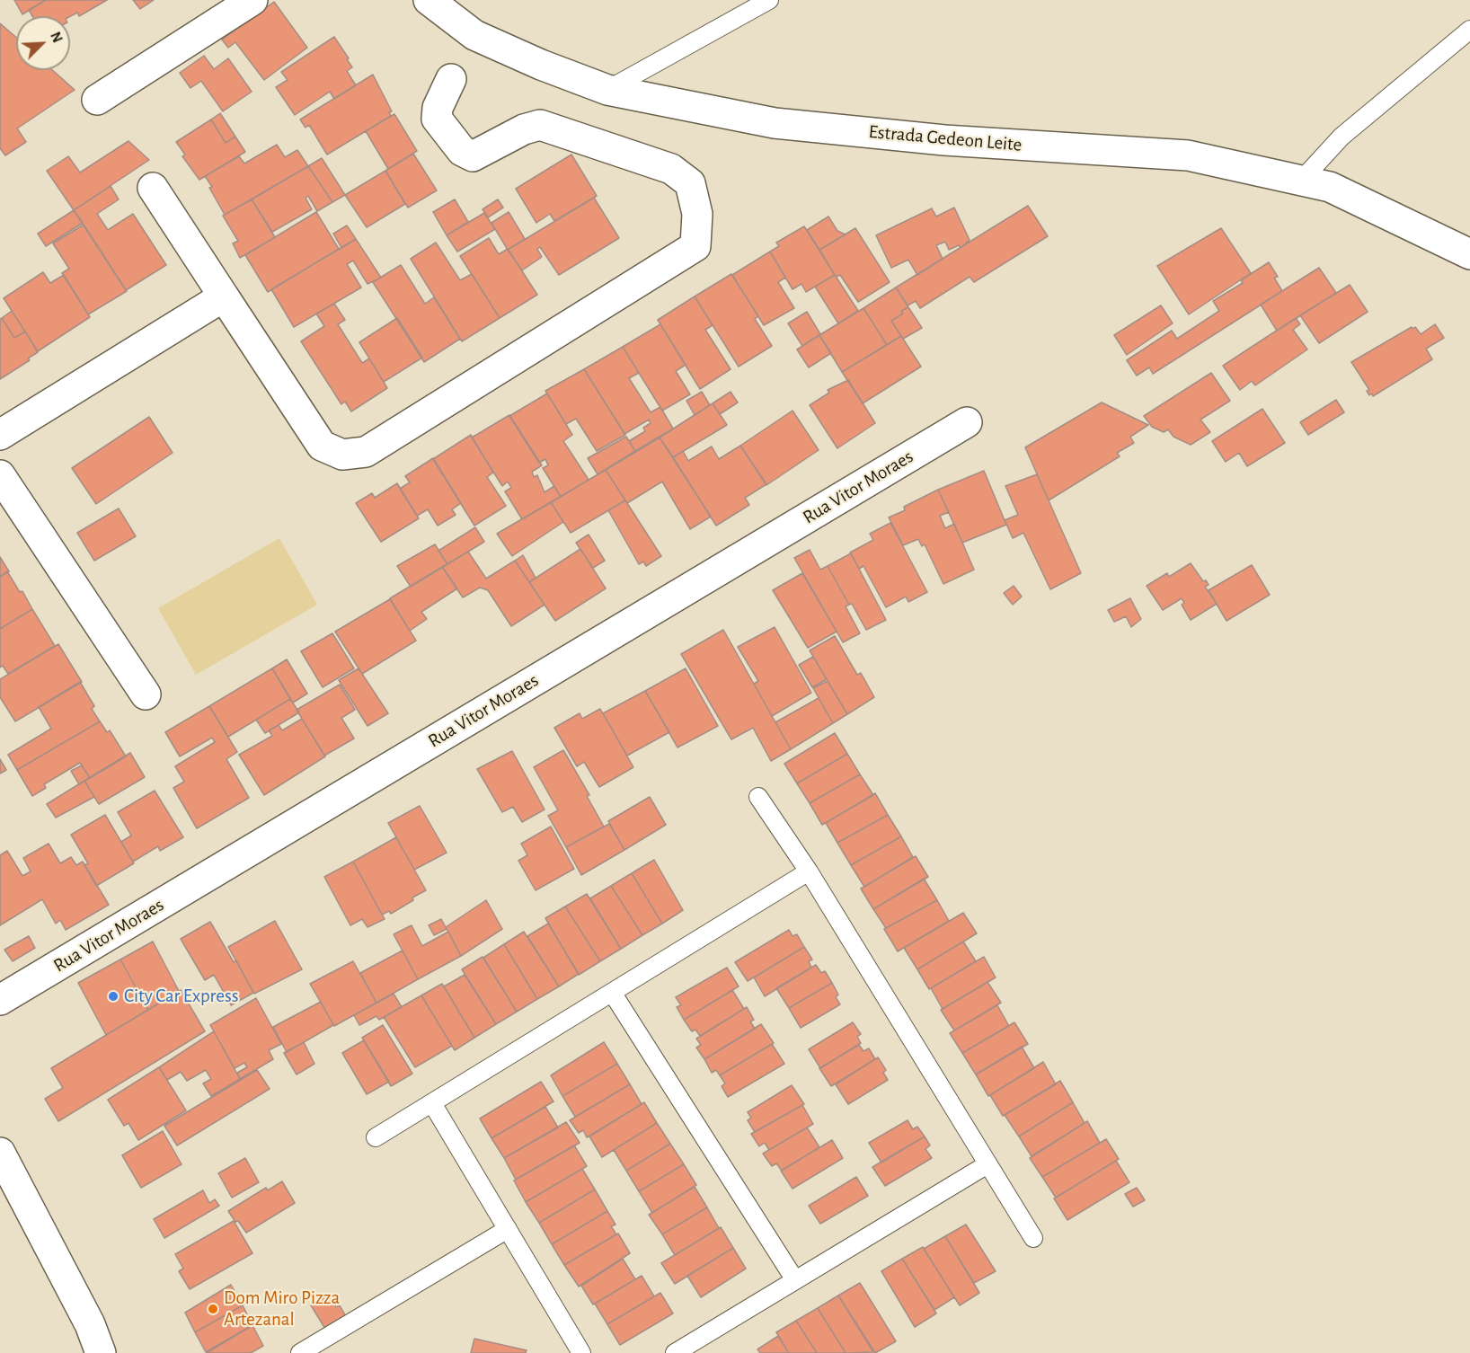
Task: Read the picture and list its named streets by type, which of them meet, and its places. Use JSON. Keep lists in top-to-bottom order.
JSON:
{
  "streets": {
    "street": ["Estrada Gedeon Leite", "Rua Vitor Moraes"]
  },
  "places": ["City Car Express", "Dom Miro Pizza Artezanal"],
  "north": "top right"
}
